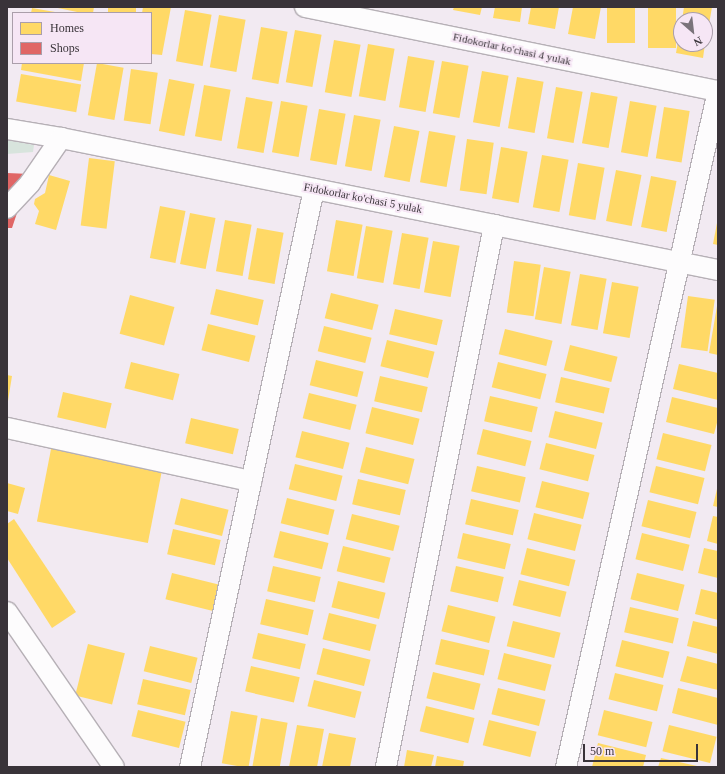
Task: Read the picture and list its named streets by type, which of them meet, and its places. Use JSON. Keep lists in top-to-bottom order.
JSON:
{
  "streets": {
    "street": ["Fidokorlar ko'chasi 4 yulak", "Fidokorlar ko'chasi 5 yulak"]
  },
  "legend": ["Homes", "Shops"],
  "scale_bar": "50 m",
  "north": "bottom right"
}
